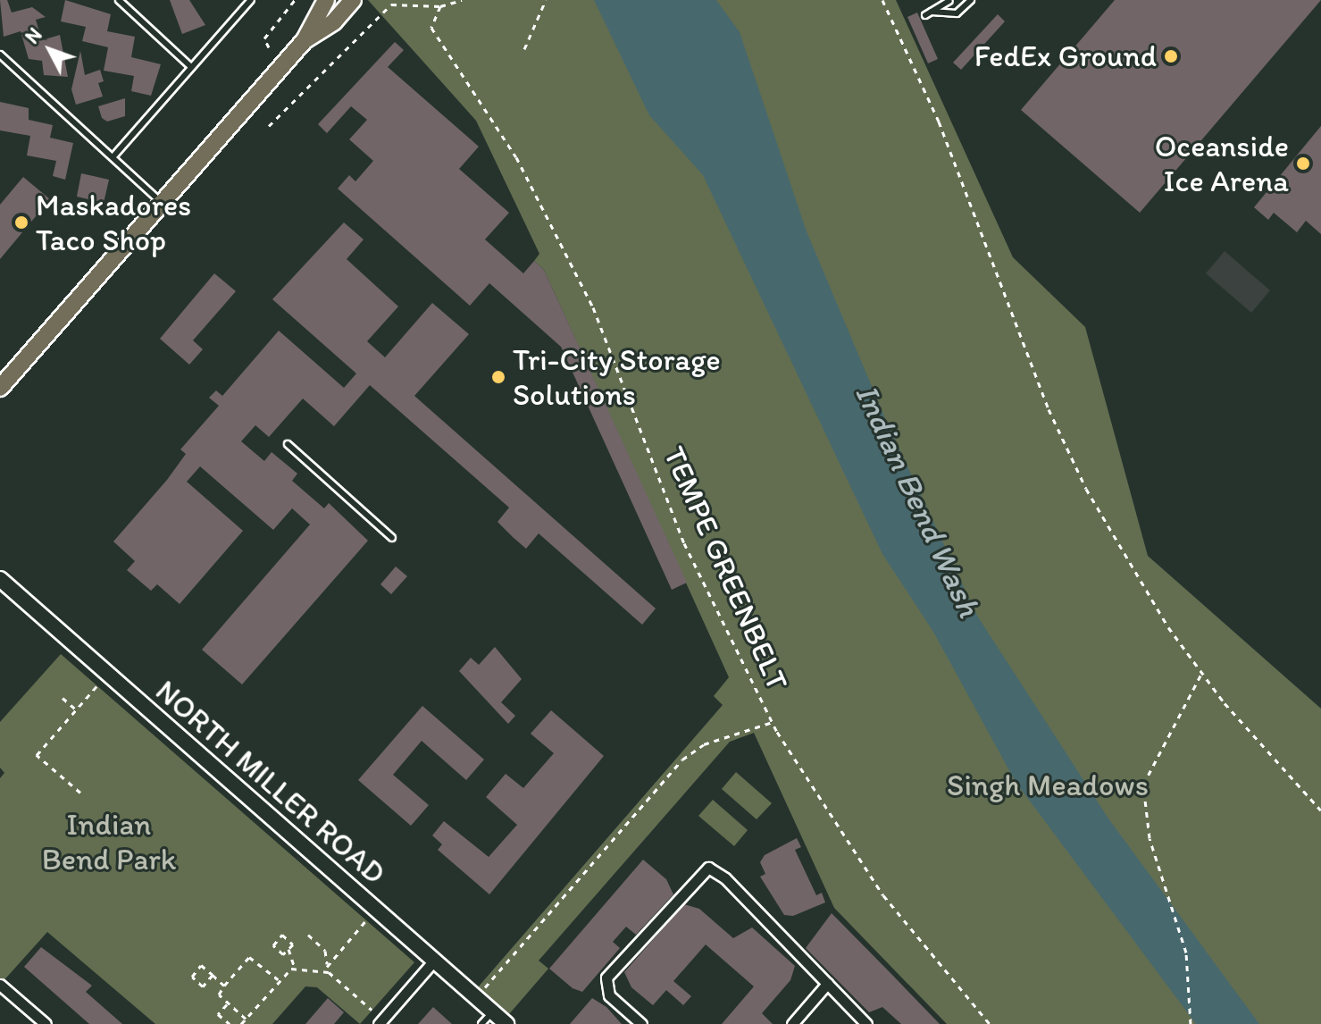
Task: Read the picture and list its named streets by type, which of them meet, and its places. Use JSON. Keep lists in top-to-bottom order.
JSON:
{
  "streets": {
    "street": ["NORTH MILLER ROAD"],
    "path": ["TEMPE GREENBELT"]
  },
  "water": ["Indian Bend Wash"],
  "parks": ["Singh Meadows", "Indian Bend Park"],
  "places": [
    "FedEx Ground",
    "Oceanside Ice Arena",
    "Maskadores Taco Shop",
    "Tri-City Storage Solutions"
  ],
  "north": "top left"
}
